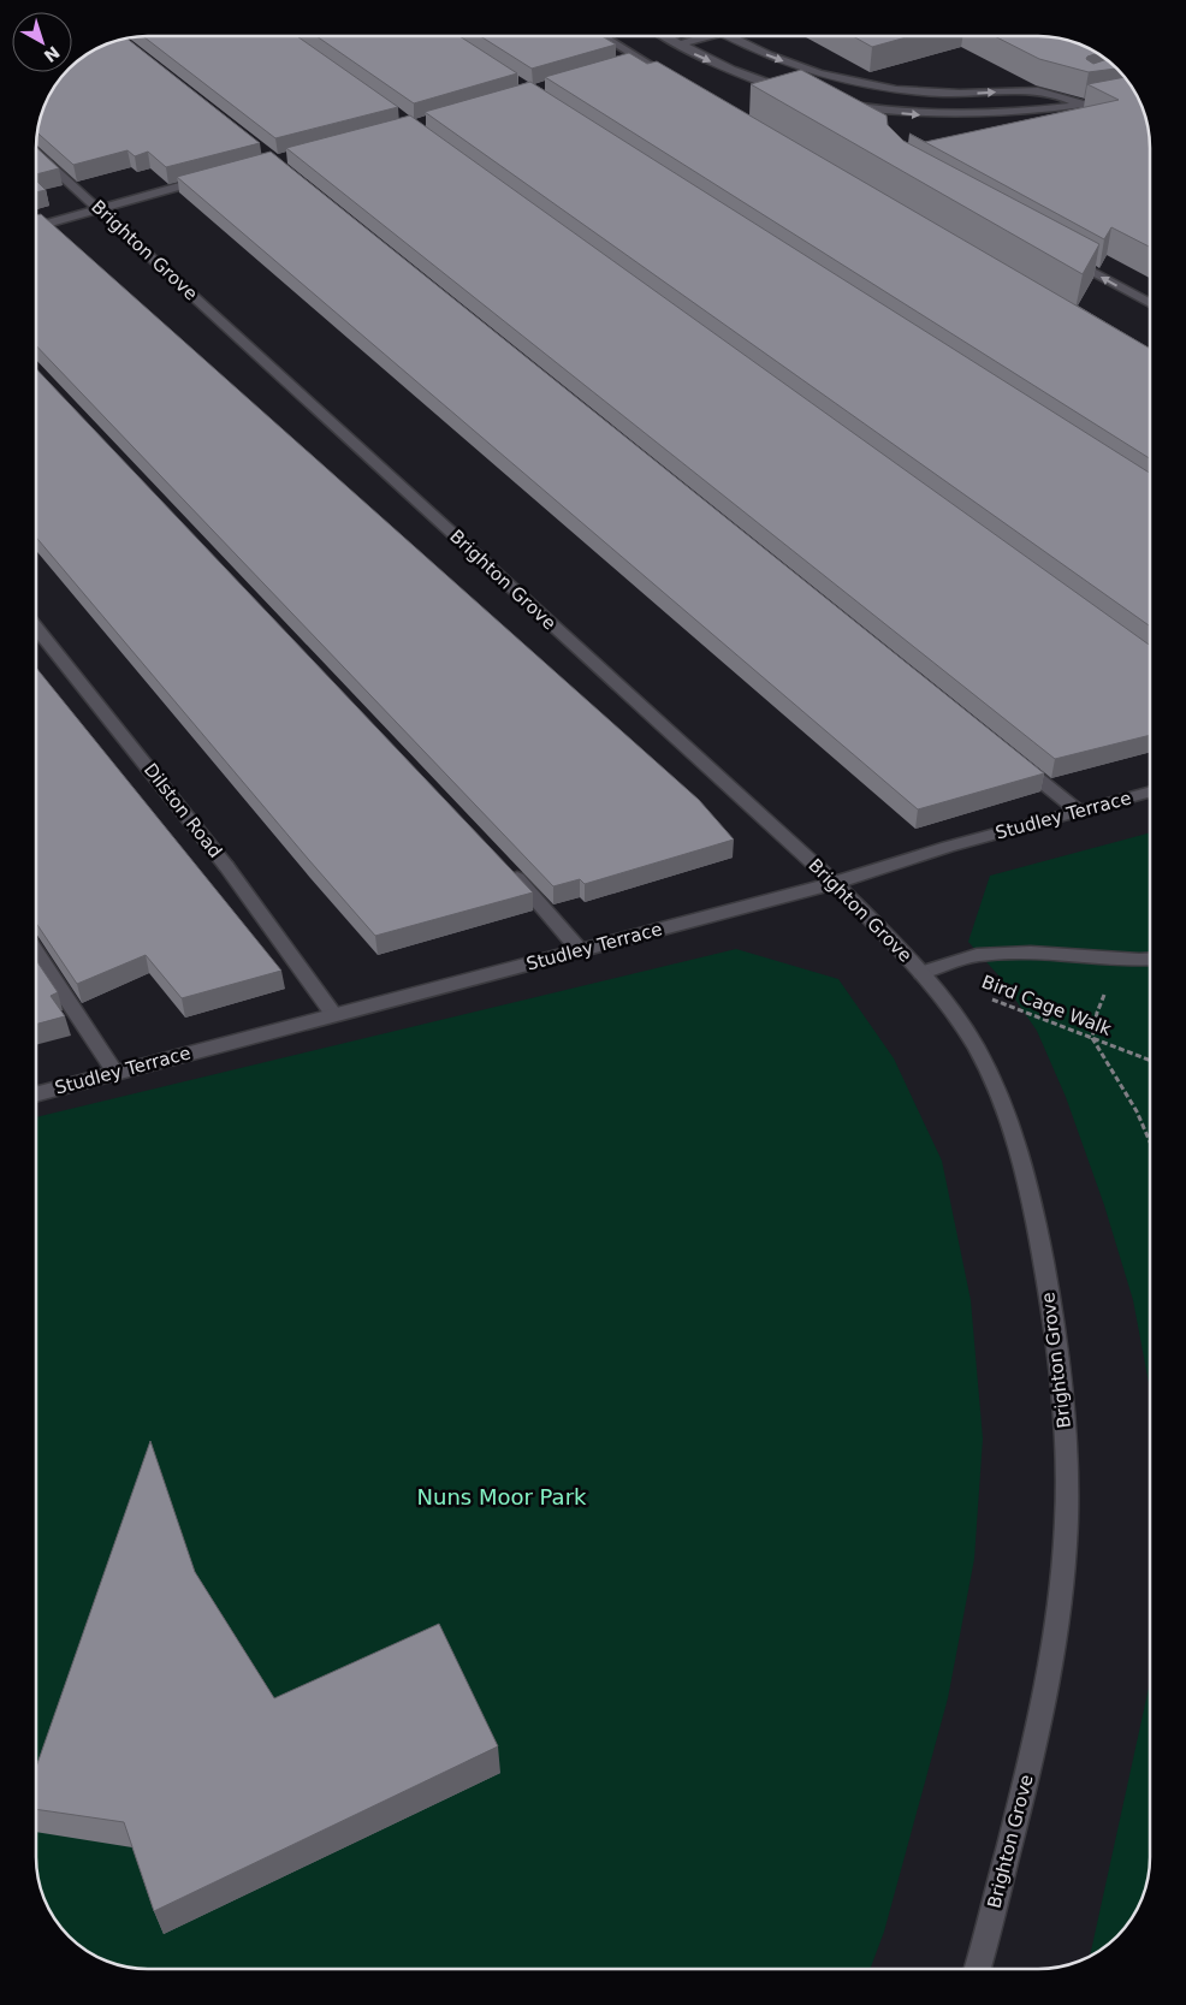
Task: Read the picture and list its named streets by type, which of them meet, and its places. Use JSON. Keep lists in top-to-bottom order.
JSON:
{
  "streets": {
    "street": ["Brighton Grove", "Dilston Road", "Studley Terrace"],
    "path": ["Bird Cage Walk"]
  },
  "crossings": [
    ["Brighton Grove", "Studley Terrace"],
    ["Dilston Road", "Studley Terrace"]
  ],
  "parks": ["Nuns Moor Park"],
  "north": "bottom right"
}
